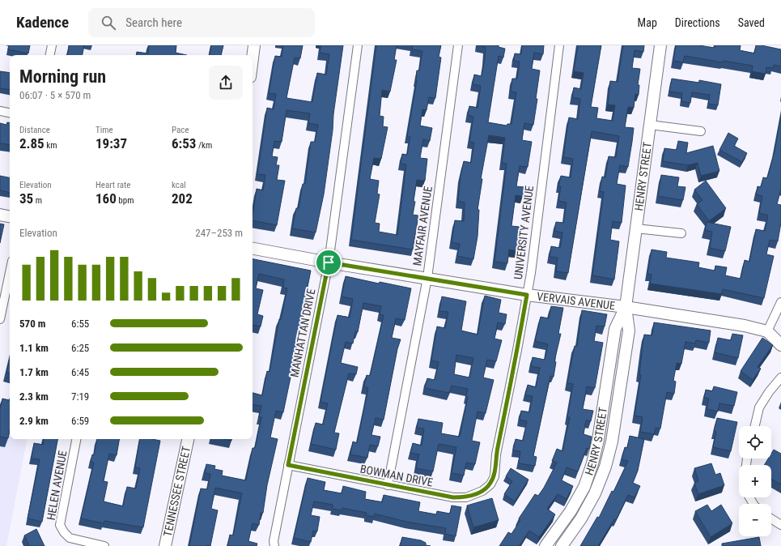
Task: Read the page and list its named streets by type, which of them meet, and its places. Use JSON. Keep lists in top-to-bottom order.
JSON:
{
  "streets": {
    "street": [
      "HENRY STREET",
      "MAYFAIR AVENUE",
      "UNIVERSITY AVENUE",
      "VERVAIS AVENUE",
      "MANHATTAN DRIVE",
      "BOWMAN DRIVE",
      "HELEN AVENUE",
      "TENNESSEE STREET"
    ]
  },
  "crossings": [
    ["HENRY STREET", "VERVAIS AVENUE"],
    ["MAYFAIR AVENUE", "VERVAIS AVENUE"],
    ["MAYFAIR AVENUE", "BOWMAN DRIVE"],
    ["UNIVERSITY AVENUE", "VERVAIS AVENUE"],
    ["UNIVERSITY AVENUE", "BOWMAN DRIVE"],
    ["VERVAIS AVENUE", "MANHATTAN DRIVE"],
    ["MANHATTAN DRIVE", "BOWMAN DRIVE"]
  ],
  "page": {
    "header": "Kadence",
    "search": "Search here",
    "nav": ["Map", "Directions", "Saved"],
    "heading": ["Morning run", "06:07 · 5 × 570 m"],
    "stats": [
      ["Distance", "2.85 km"],
      ["Time", "19:37"],
      ["Pace", "6:53 /km"],
      ["Elevation", "35 m"],
      ["Heart rate", "160 bpm"],
      ["kcal", "202"]
    ],
    "chart": ["Elevation", "247–253 m"],
    "list": [
      {
        "name": "570 m",
        "note": "6:55"
      },
      {
        "name": "1.1 km",
        "note": "6:25"
      },
      {
        "name": "1.7 km",
        "note": "6:45"
      },
      {
        "name": "2.3 km",
        "note": "7:19"
      },
      {
        "name": "2.9 km",
        "note": "6:59"
      }
    ],
    "map_buttons": ["+", "−"]
  }
}
